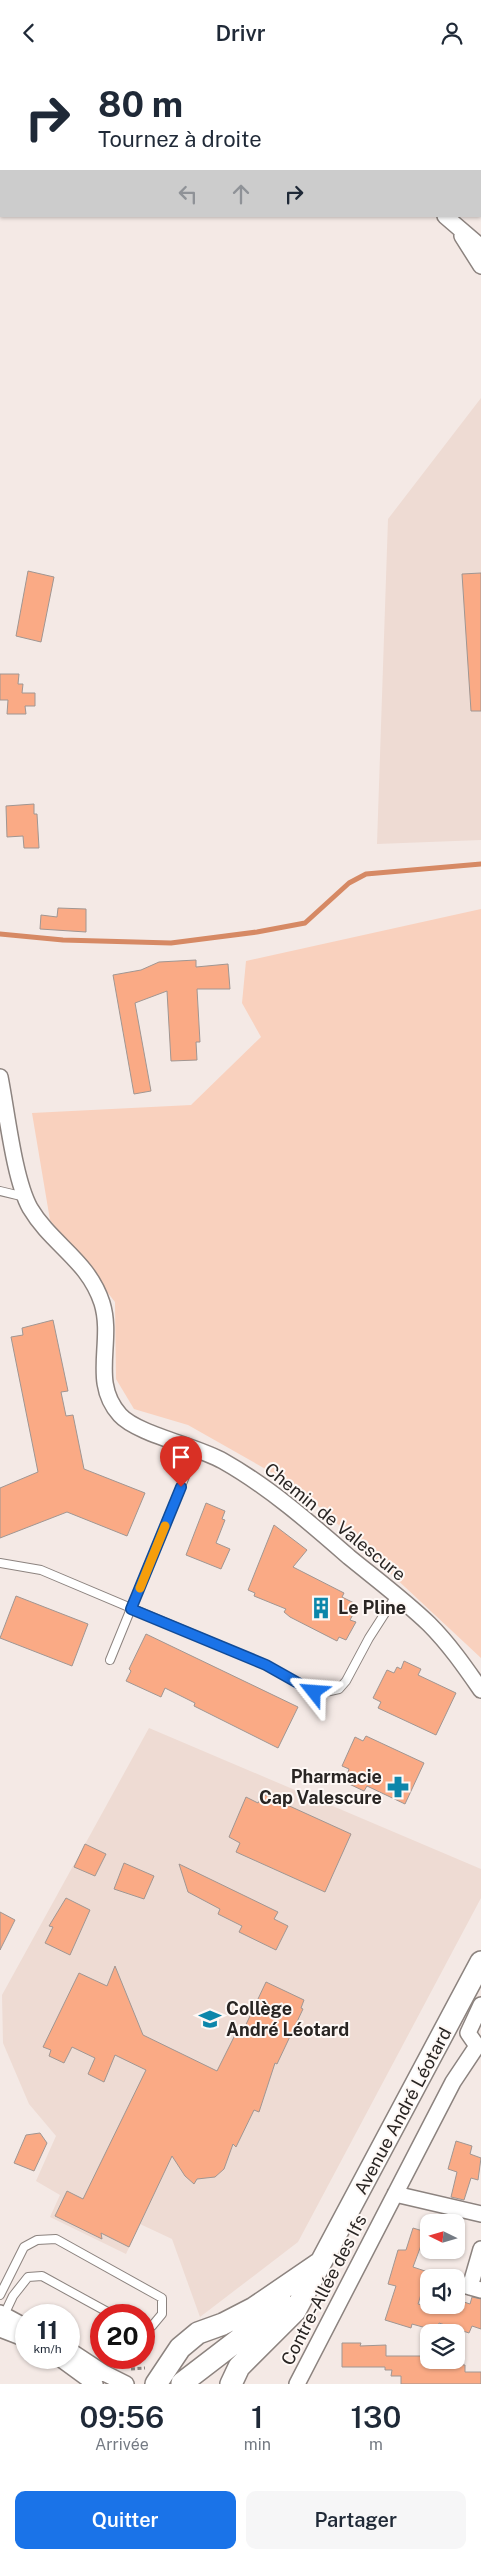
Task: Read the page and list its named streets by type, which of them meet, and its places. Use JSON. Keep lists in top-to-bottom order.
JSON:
{
  "streets": {
    "main road": ["Avenue André Léotard"],
    "street": ["Chemin de Valescure", "Contre-Allée des Ifs"]
  },
  "places": {
    "building": ["Le Pline"],
    "pharmacy": ["Pharmacie Cap Valescure"],
    "school or university": ["Collège André Léotard"]
  },
  "north": "left",
  "page": {
    "header": "Drivr",
    "turn": ["80 m", "Tournez à droite"],
    "speed": "11 km/h",
    "limit": "20",
    "eta": [
      "09:56",
      "Arrivée",
      "1",
      "min",
      "130",
      "m"
    ],
    "buttons": ["Quitter", "Partager"]
  }
}
